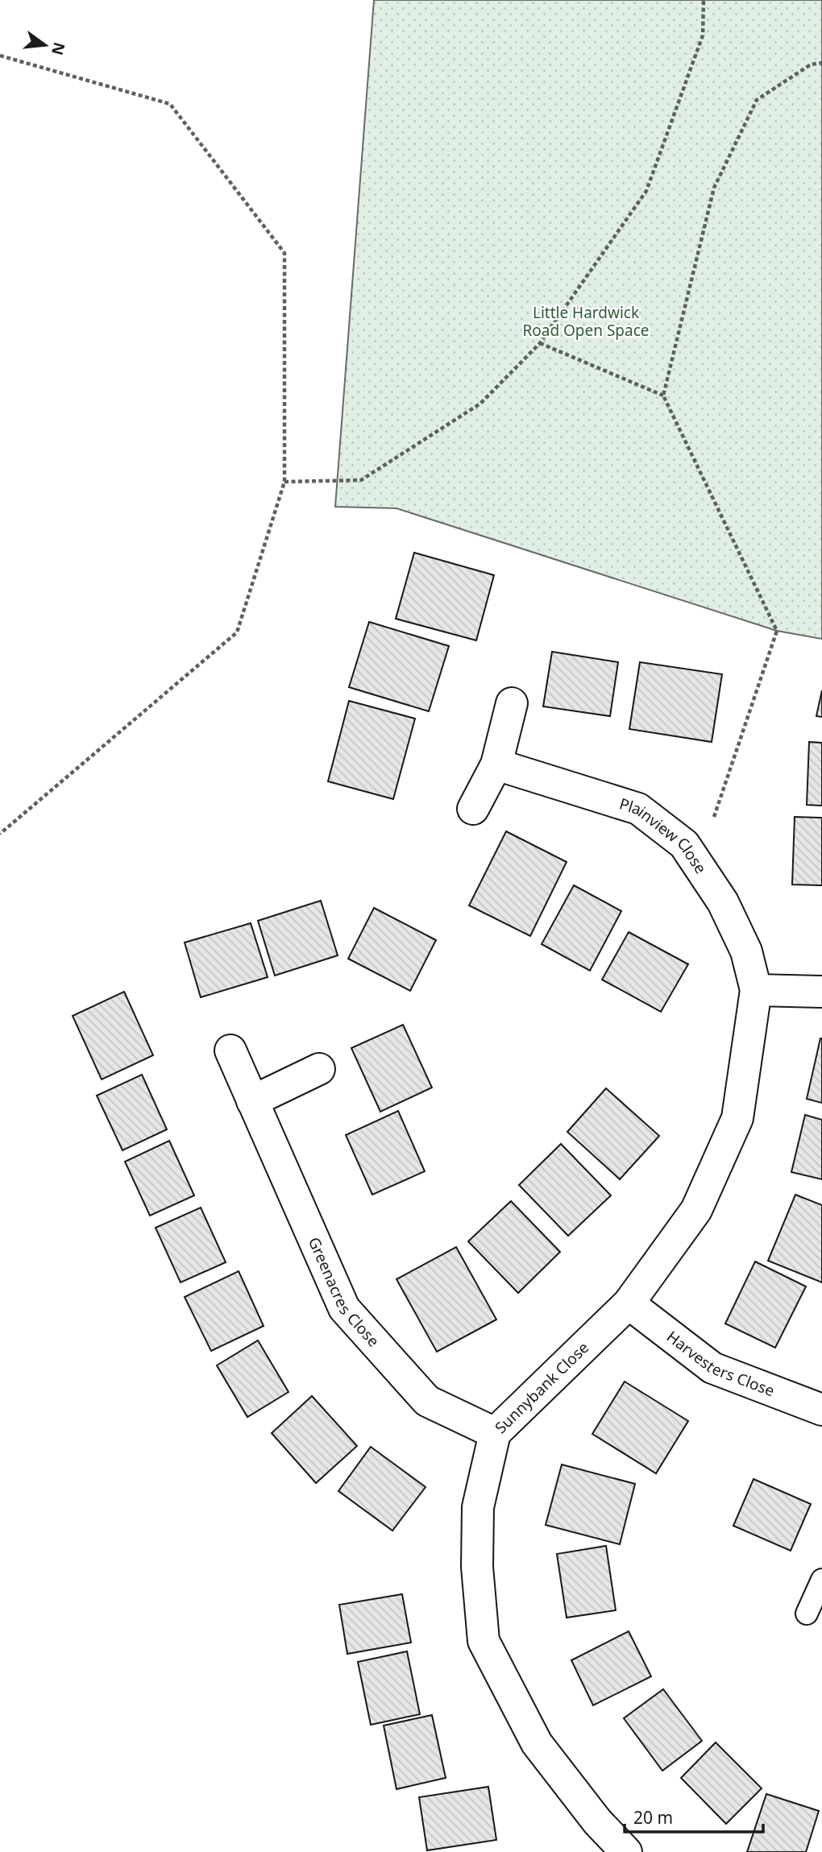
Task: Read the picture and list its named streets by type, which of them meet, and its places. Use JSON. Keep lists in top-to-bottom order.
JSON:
{
  "streets": {
    "street": [
      "Plainview Close",
      "Greenacres Close",
      "Harvesters Close",
      "Sunnybank Close"
    ]
  },
  "crossings": [
    ["Plainview Close", "Sunnybank Close"],
    ["Greenacres Close", "Sunnybank Close"],
    ["Harvesters Close", "Sunnybank Close"]
  ],
  "parks": ["Little Hardwick Road Open Space"],
  "scale_bar": "20 m",
  "north": "right"
}
